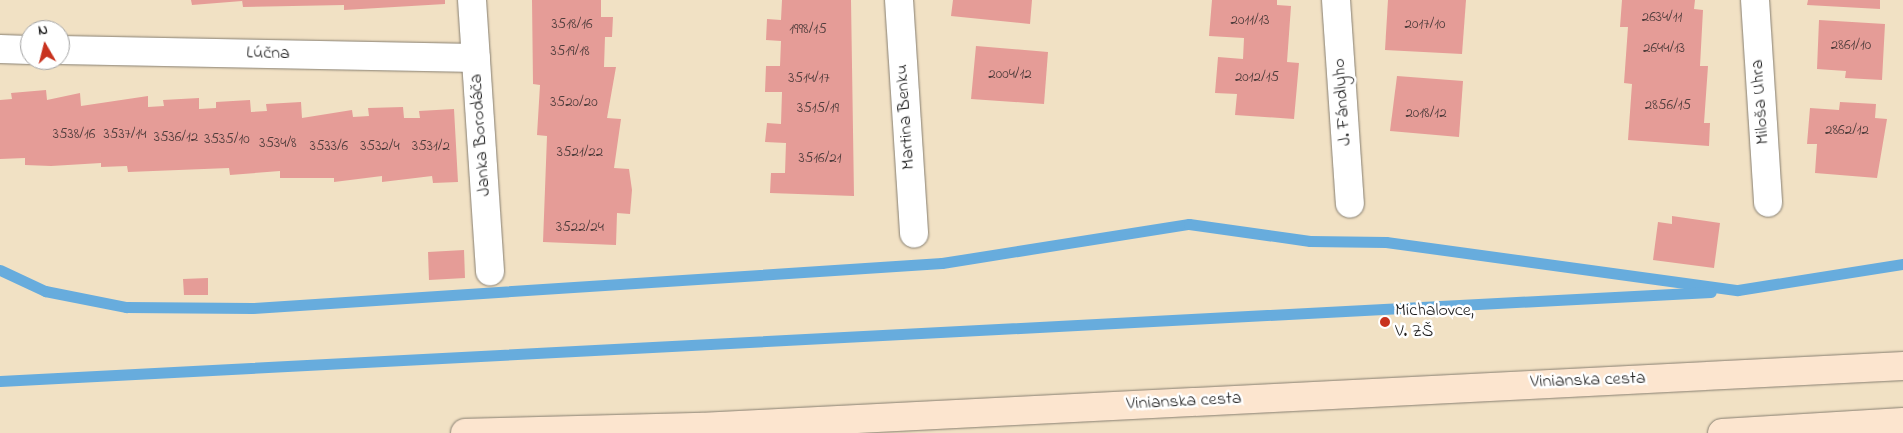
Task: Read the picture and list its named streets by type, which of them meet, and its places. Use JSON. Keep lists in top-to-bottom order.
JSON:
{
  "streets": {
    "main road": ["Vinianska cesta"],
    "street": [
      "Lúčna",
      "J. Fándlyho",
      "Miloša Uhra",
      "Martina Benku",
      "Janka Borodáča"
    ]
  },
  "crossings": [
    ["Lúčna", "Janka Borodáča"]
  ],
  "places": ["Michalovce, V. ZŠ"],
  "house_numbers": [
    "2634/11",
    "2011/13",
    "3518/16",
    "2017/10",
    "1998/15",
    "2861/10",
    "2644/13",
    "3519/18",
    "2004/12",
    "2012/15",
    "3514/17",
    "3520/20",
    "2856/15",
    "3515/19",
    "2018/12",
    "2862/12",
    "3538/16",
    "3537/14",
    "3536/12",
    "3535/10",
    "3534/8",
    "3533/6",
    "3532/4",
    "3531/2",
    "3521/22",
    "3516/21",
    "3522/24"
  ],
  "north": "top"
}
